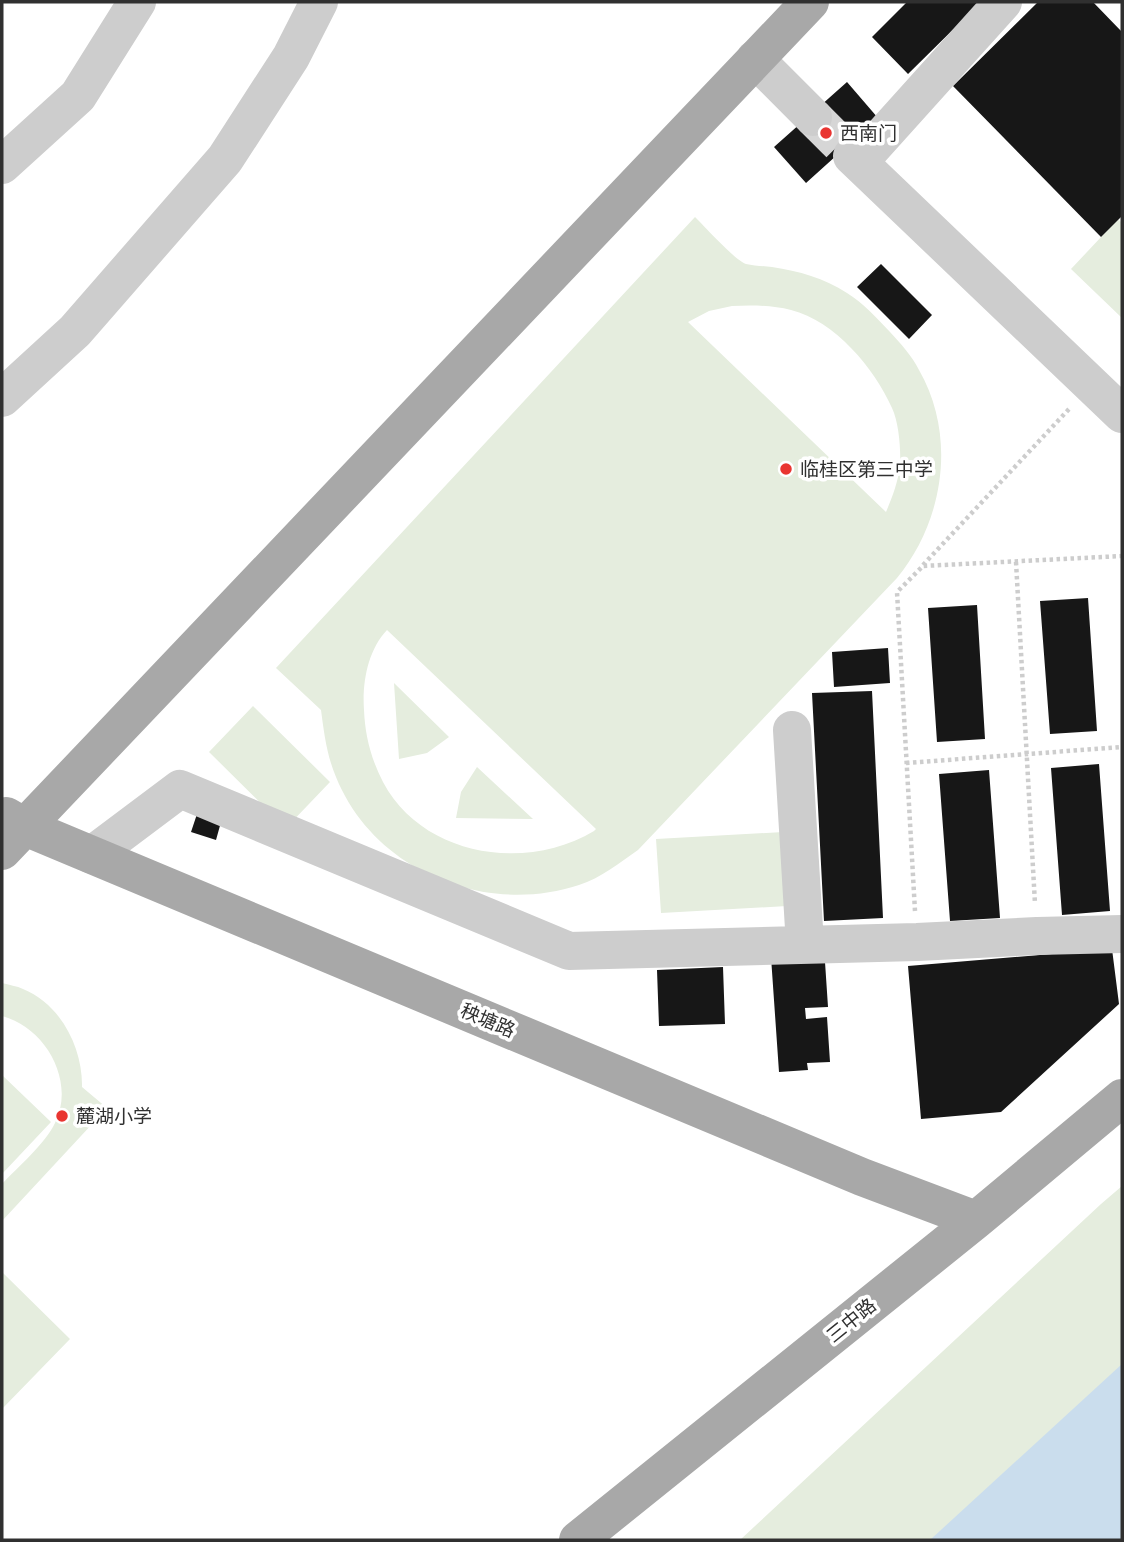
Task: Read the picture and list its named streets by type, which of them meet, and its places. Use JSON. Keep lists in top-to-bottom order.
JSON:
{
  "streets": {
    "main road": ["秧塘路", "三中路"]
  },
  "crossings": [
    ["秧塘路", "三中路"]
  ],
  "places": ["西南门", "临桂区第三中学", "麓湖小学"]
}
